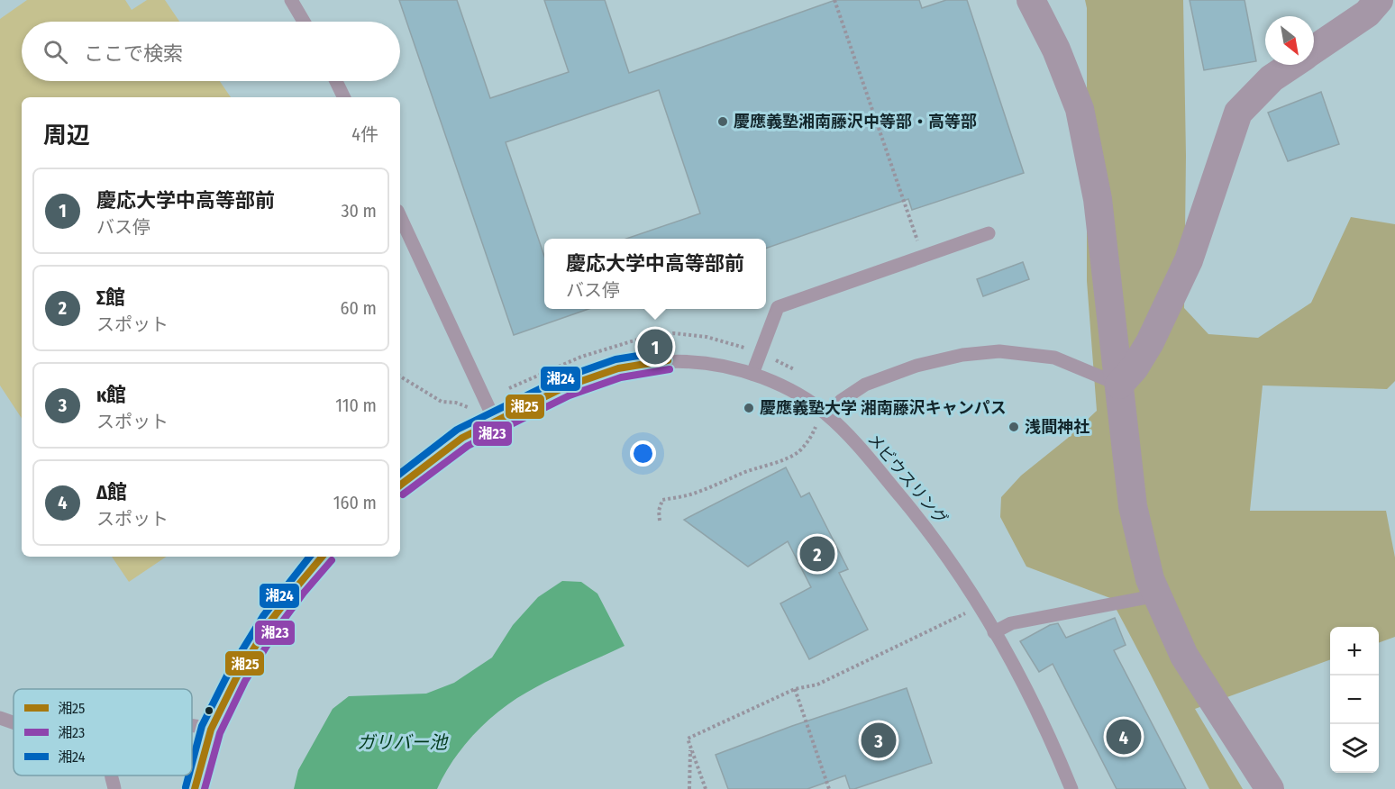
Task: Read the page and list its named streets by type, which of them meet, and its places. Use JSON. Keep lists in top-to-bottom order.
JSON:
{
  "streets": {
    "lane": ["メビウスリング"]
  },
  "water": ["ガリバー池"],
  "places": ["慶應義塾湘南藤沢中等部・高等部", "慶應義塾大学 湘南藤沢キャンパス", "浅間神社"],
  "lines": ["transit line 湘24", "transit line 湘25", "transit line 湘23"],
  "legend": ["湘25", "湘23", "湘24"],
  "north": "bottom right",
  "page": {
    "search": "ここで検索",
    "heading": ["周辺", "4件"],
    "list": [
      {
        "mark": "1",
        "name": "慶応大学中高等部前",
        "note": "バス停",
        "value": "30 m"
      },
      {
        "mark": "2",
        "name": "Σ館",
        "note": "スポット",
        "value": "60 m"
      },
      {
        "mark": "3",
        "name": "κ館",
        "note": "スポット",
        "value": "110 m"
      },
      {
        "mark": "4",
        "name": "Δ館",
        "note": "スポット",
        "value": "160 m"
      }
    ],
    "popup": ["慶応大学中高等部前", "バス停"],
    "pins": [
      "1",
      "2",
      "4",
      "3"
    ],
    "map_buttons": ["+", "−"]
  }
}
